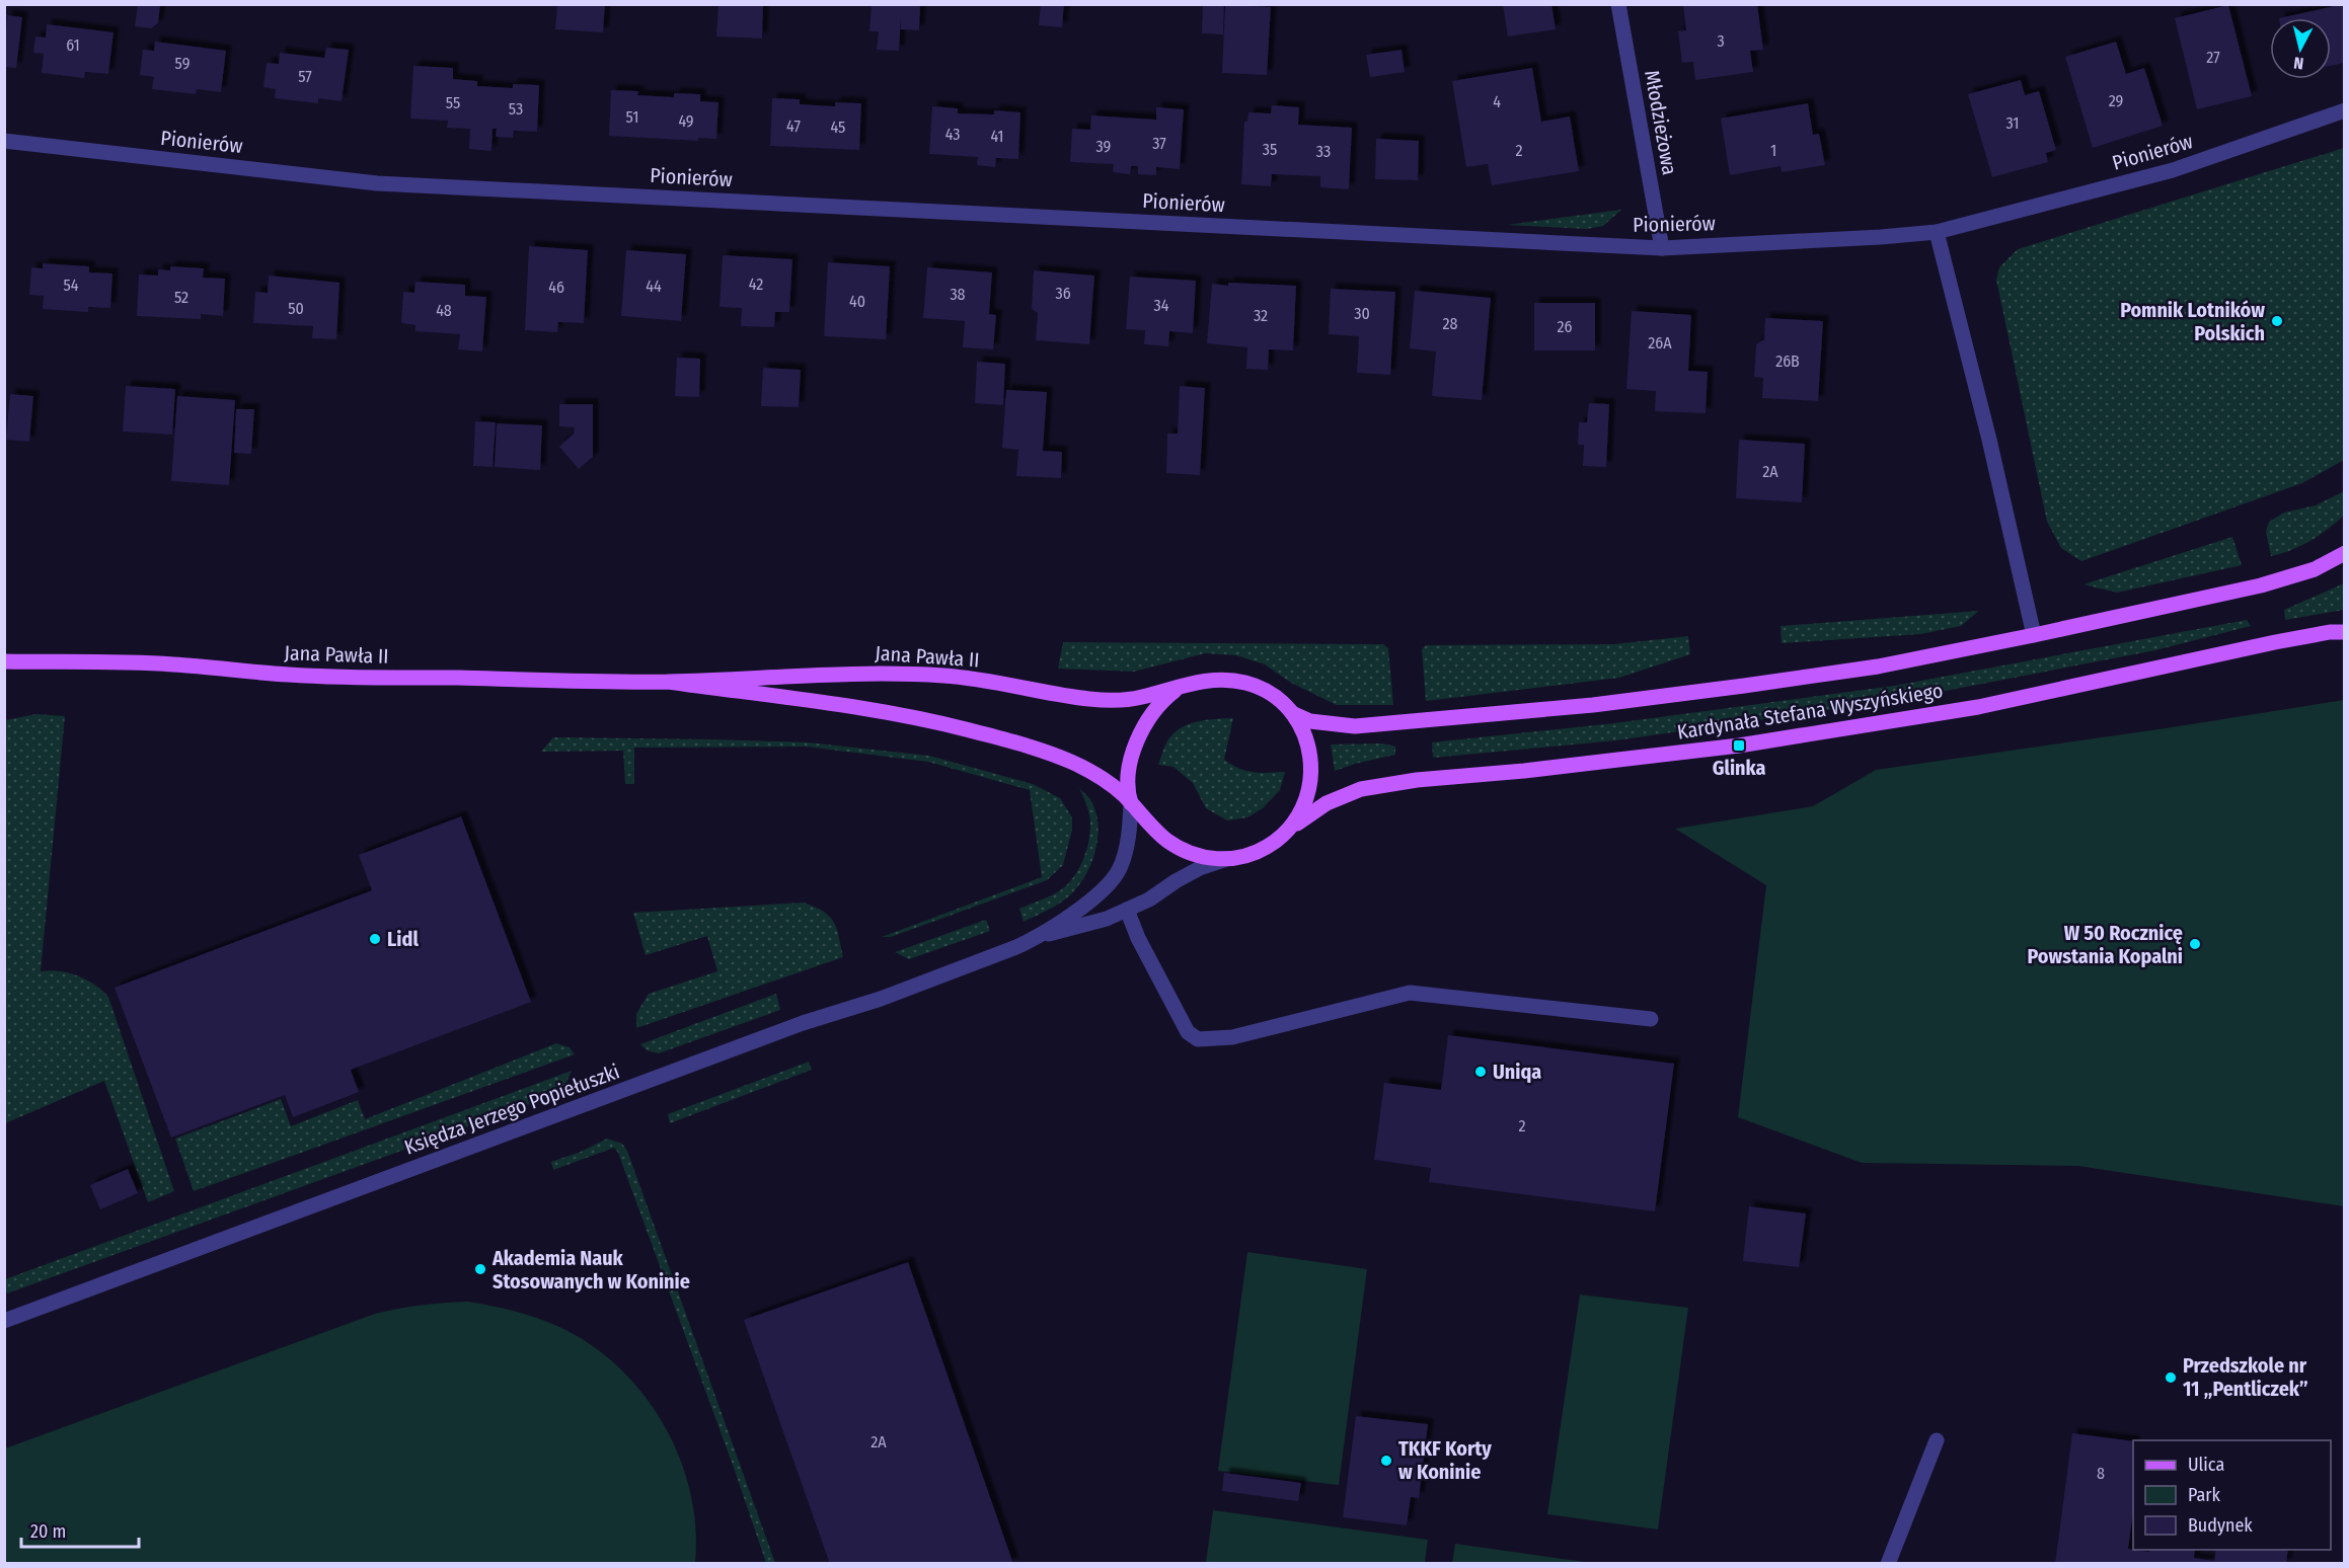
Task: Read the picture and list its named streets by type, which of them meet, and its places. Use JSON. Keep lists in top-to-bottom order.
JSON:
{
  "streets": {
    "main road": ["Jana Pawła II", "Kardynała Stefana Wyszyńskiego"],
    "street": ["Młodzieżowa", "Pionierów", "Księdza Jerzego Popiełuszki"]
  },
  "crossings": [
    ["Młodzieżowa", "Pionierów"],
    ["Jana Pawła II", "Kardynała Stefana Wyszyńskiego"],
    ["Jana Pawła II", "Księdza Jerzego Popiełuszki"],
    ["Kardynała Stefana Wyszyńskiego", "Księdza Jerzego Popiełuszki"]
  ],
  "places": {
    "other": [
      "Pomnik Lotników Polskich",
      "Lidl",
      "W 50 Rocznicę Powstania Kopalni",
      "Uniqa",
      "Akademia Nauk Stosowanych w Koninie",
      "Przedszkole nr 11 „Pentliczek”",
      "TKKF Korty w Koninie"
    ],
    "transit": ["Glinka"]
  },
  "house_numbers": [
    "3",
    "61",
    "27",
    "59",
    "57",
    "29",
    "4",
    "55",
    "53",
    "51",
    "49",
    "31",
    "47",
    "45",
    "43",
    "41",
    "37",
    "39",
    "35",
    "2",
    "1",
    "33",
    "42",
    "54",
    "44",
    "46",
    "36",
    "38",
    "52",
    "40",
    "34",
    "50",
    "48",
    "30",
    "32",
    "28",
    "26",
    "26A",
    "26B",
    "2A",
    "2",
    "2A",
    "8"
  ],
  "legend": ["Ulica", "Park", "Budynek"],
  "scale_bar": "20 m",
  "north": "bottom"
}
